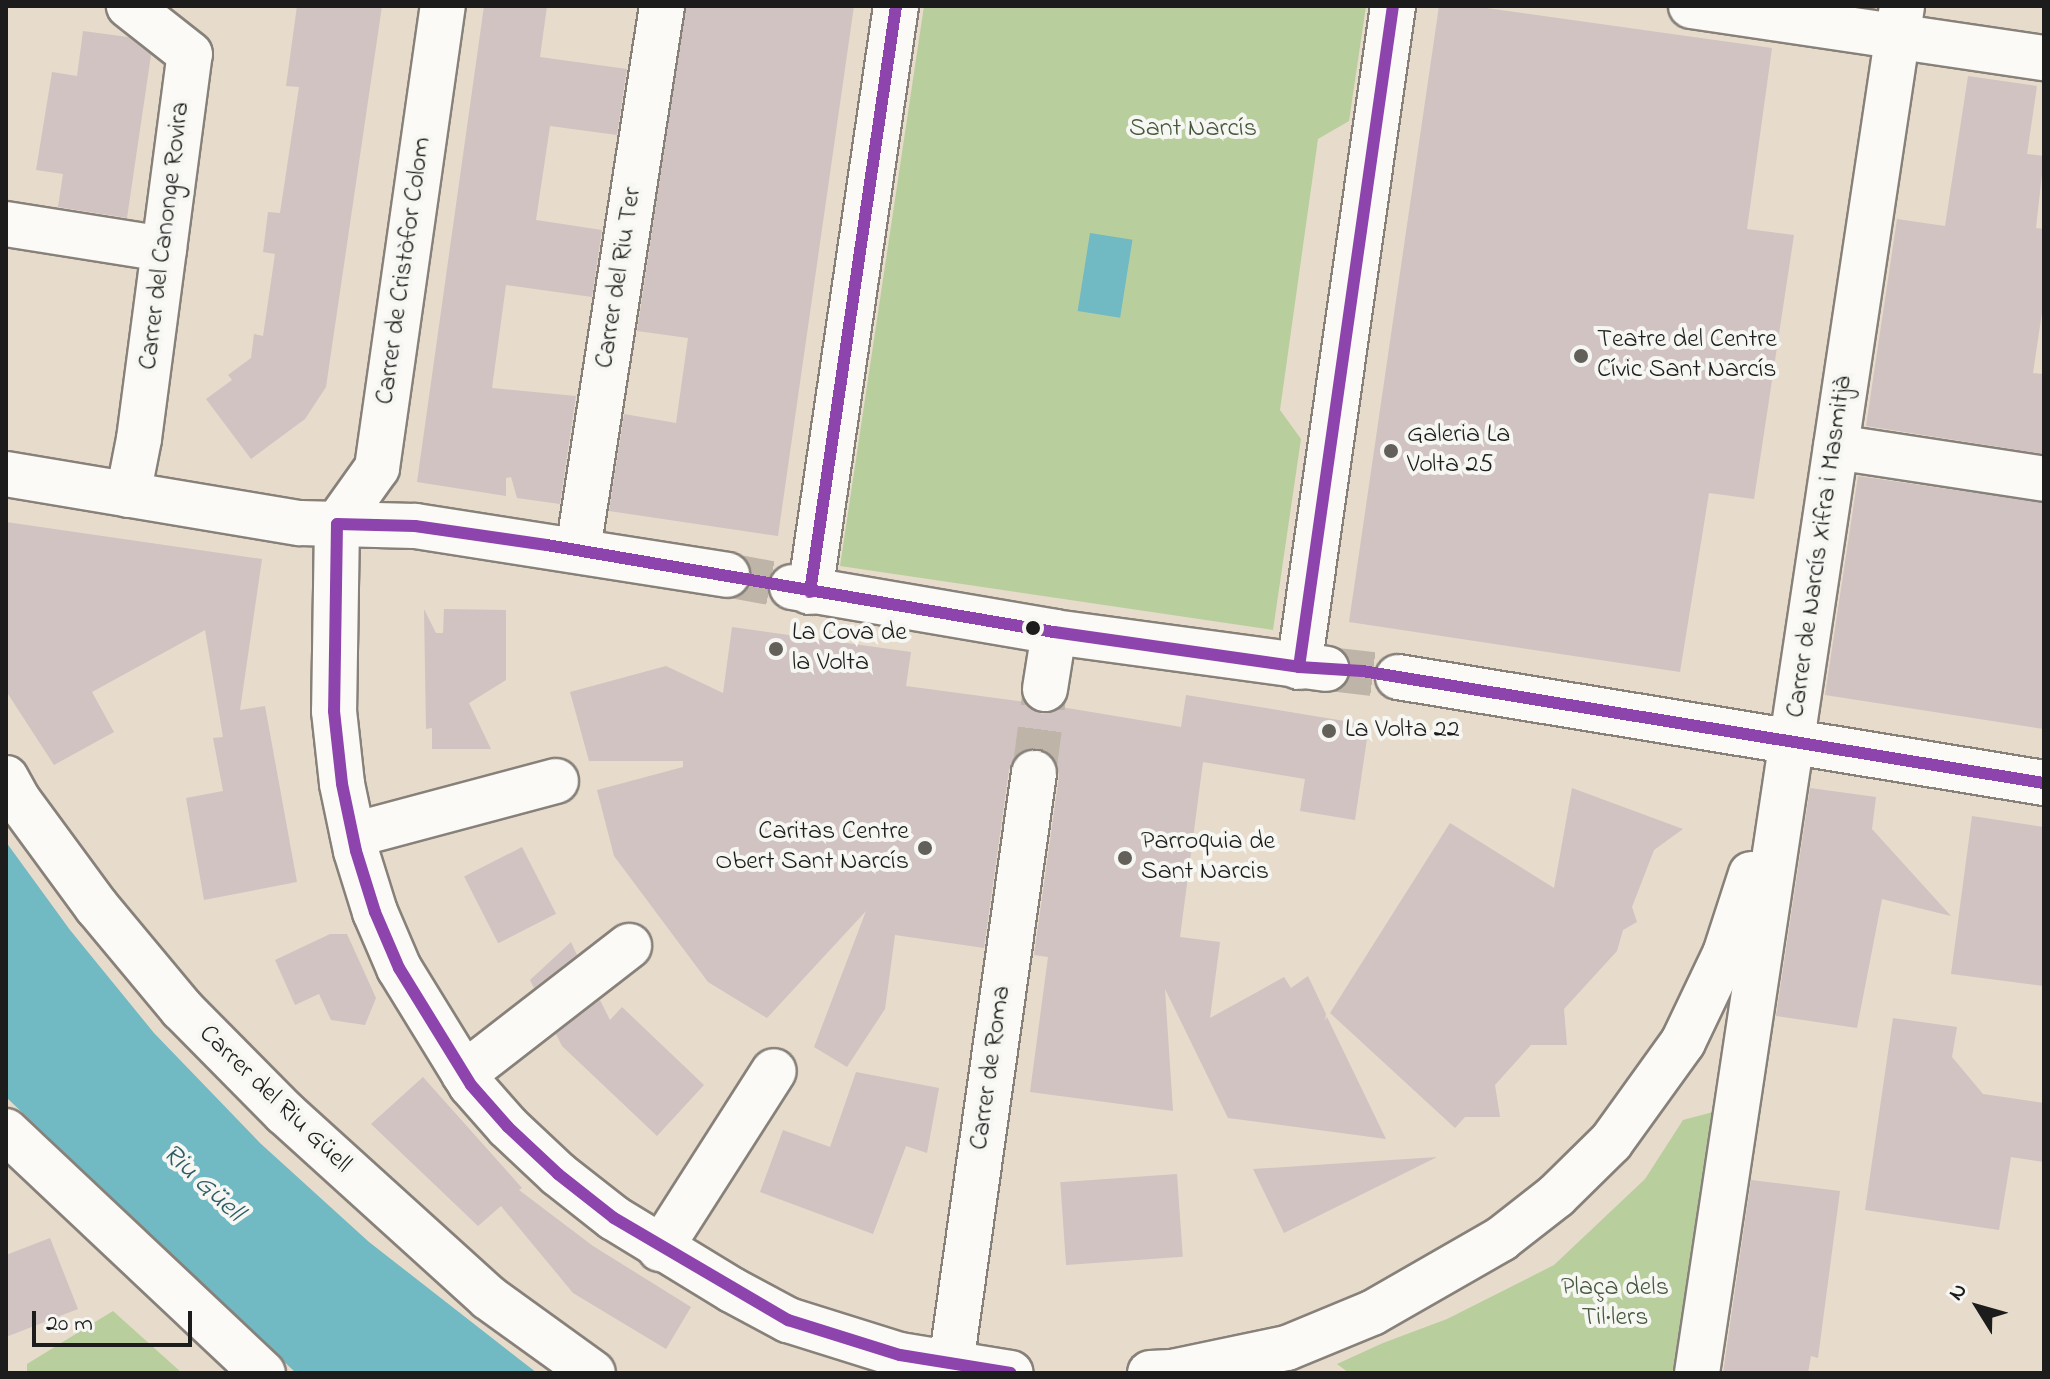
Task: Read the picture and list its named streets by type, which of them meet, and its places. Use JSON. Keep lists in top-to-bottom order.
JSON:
{
  "streets": {
    "street": [
      "Carrer del Canonge Rovira",
      "Carrer de Cristòfor Colom",
      "Carrer del Riu Ter",
      "Carrer de Narcís Xifra i Masmitjà",
      "Carrer de Roma",
      "Carrer del Riu Güell"
    ]
  },
  "water": ["Riu Güell"],
  "parks": ["Sant Narcís", "Plaça dels Til·lers"],
  "places": [
    "Teatre del Centre Cívic Sant Narcís",
    "Galeria La Volta 25",
    "La Cova de la Volta",
    "La Volta 22",
    "Caritas Centre Obert Sant Narcís",
    "Parroquia de Sant Narcis"
  ],
  "scale_bar": "20 m",
  "north": "top left"
}
